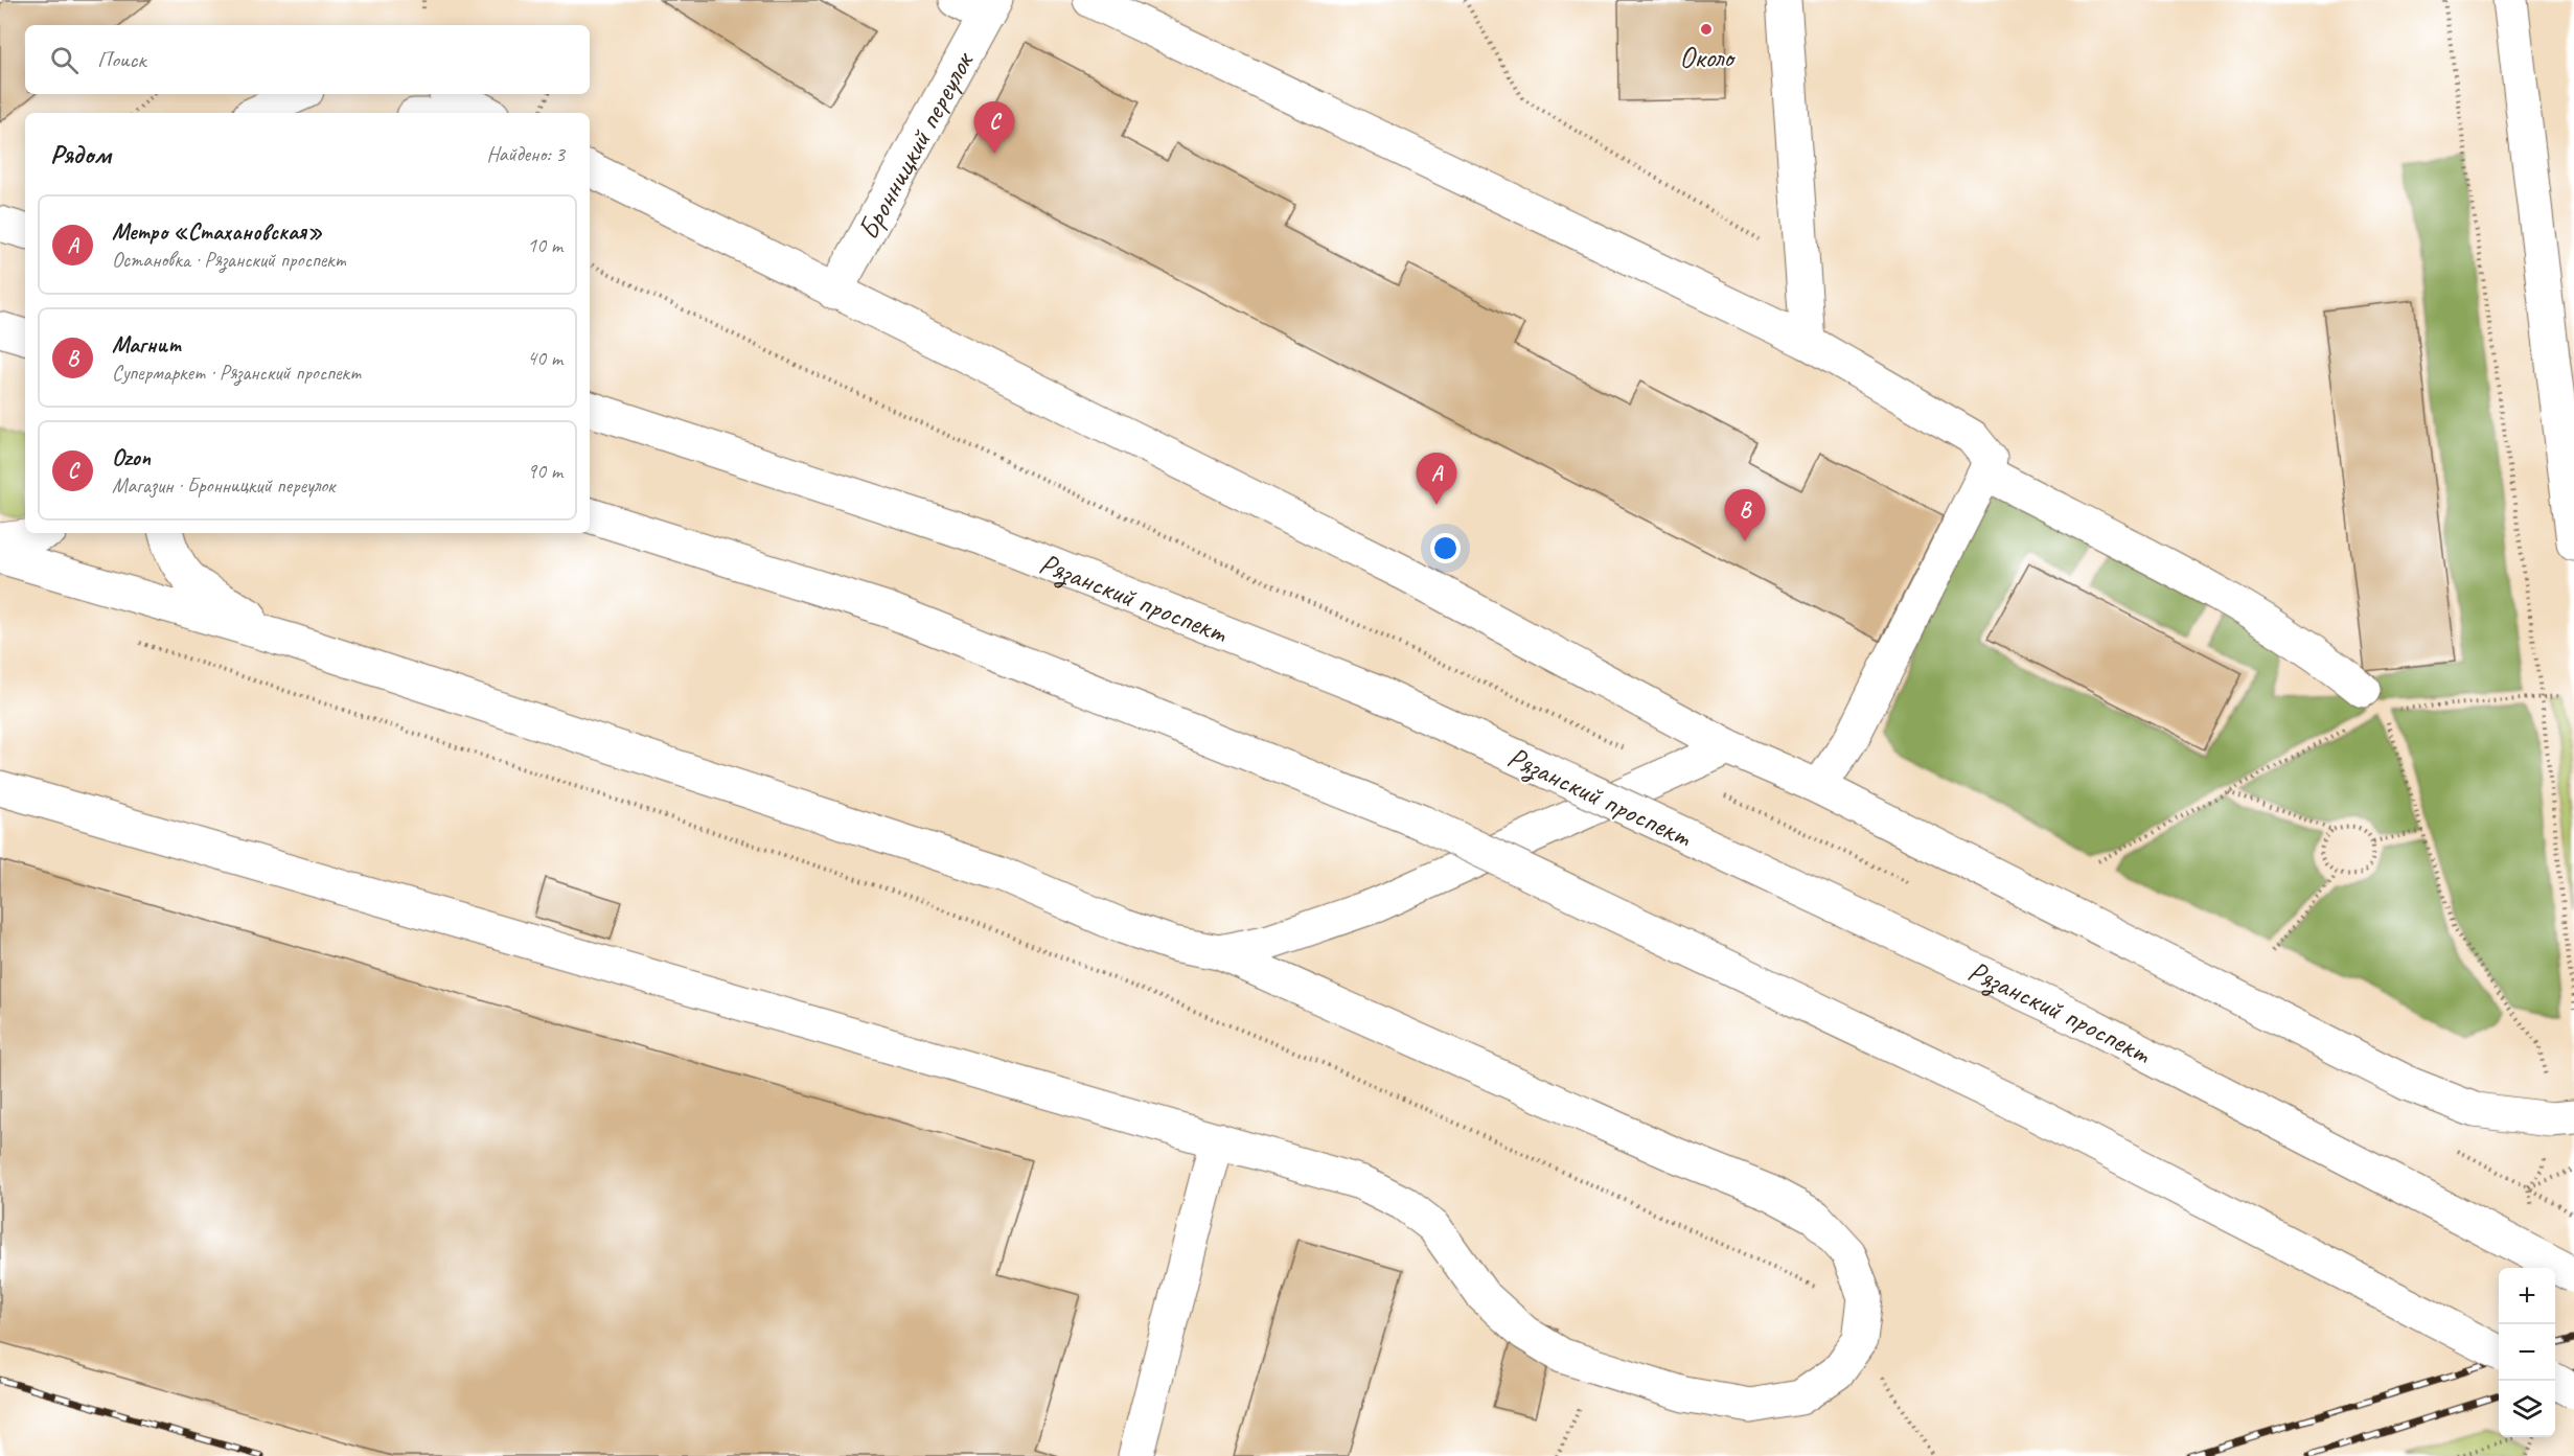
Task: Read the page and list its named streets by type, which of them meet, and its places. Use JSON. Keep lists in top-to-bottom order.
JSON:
{
  "streets": {
    "street": ["Бронницкий переулок", "Рязанский проспект"]
  },
  "places": ["Около"],
  "page": {
    "search": "Поиск",
    "pins": ["C", "A", "B"],
    "heading": ["Рядом", "Найдено: 3"],
    "list": [
      {
        "mark": "A",
        "name": "Метро «Стахановская»",
        "note": "Остановка · Рязанский проспект",
        "value": "10 m"
      },
      {
        "mark": "B",
        "name": "Магнит",
        "note": "Супермаркет · Рязанский проспект",
        "value": "40 m"
      },
      {
        "mark": "C",
        "name": "Ozon",
        "note": "Магазин · Бронницкий переулок",
        "value": "90 m"
      }
    ],
    "map_buttons": ["+", "−"]
  }
}
